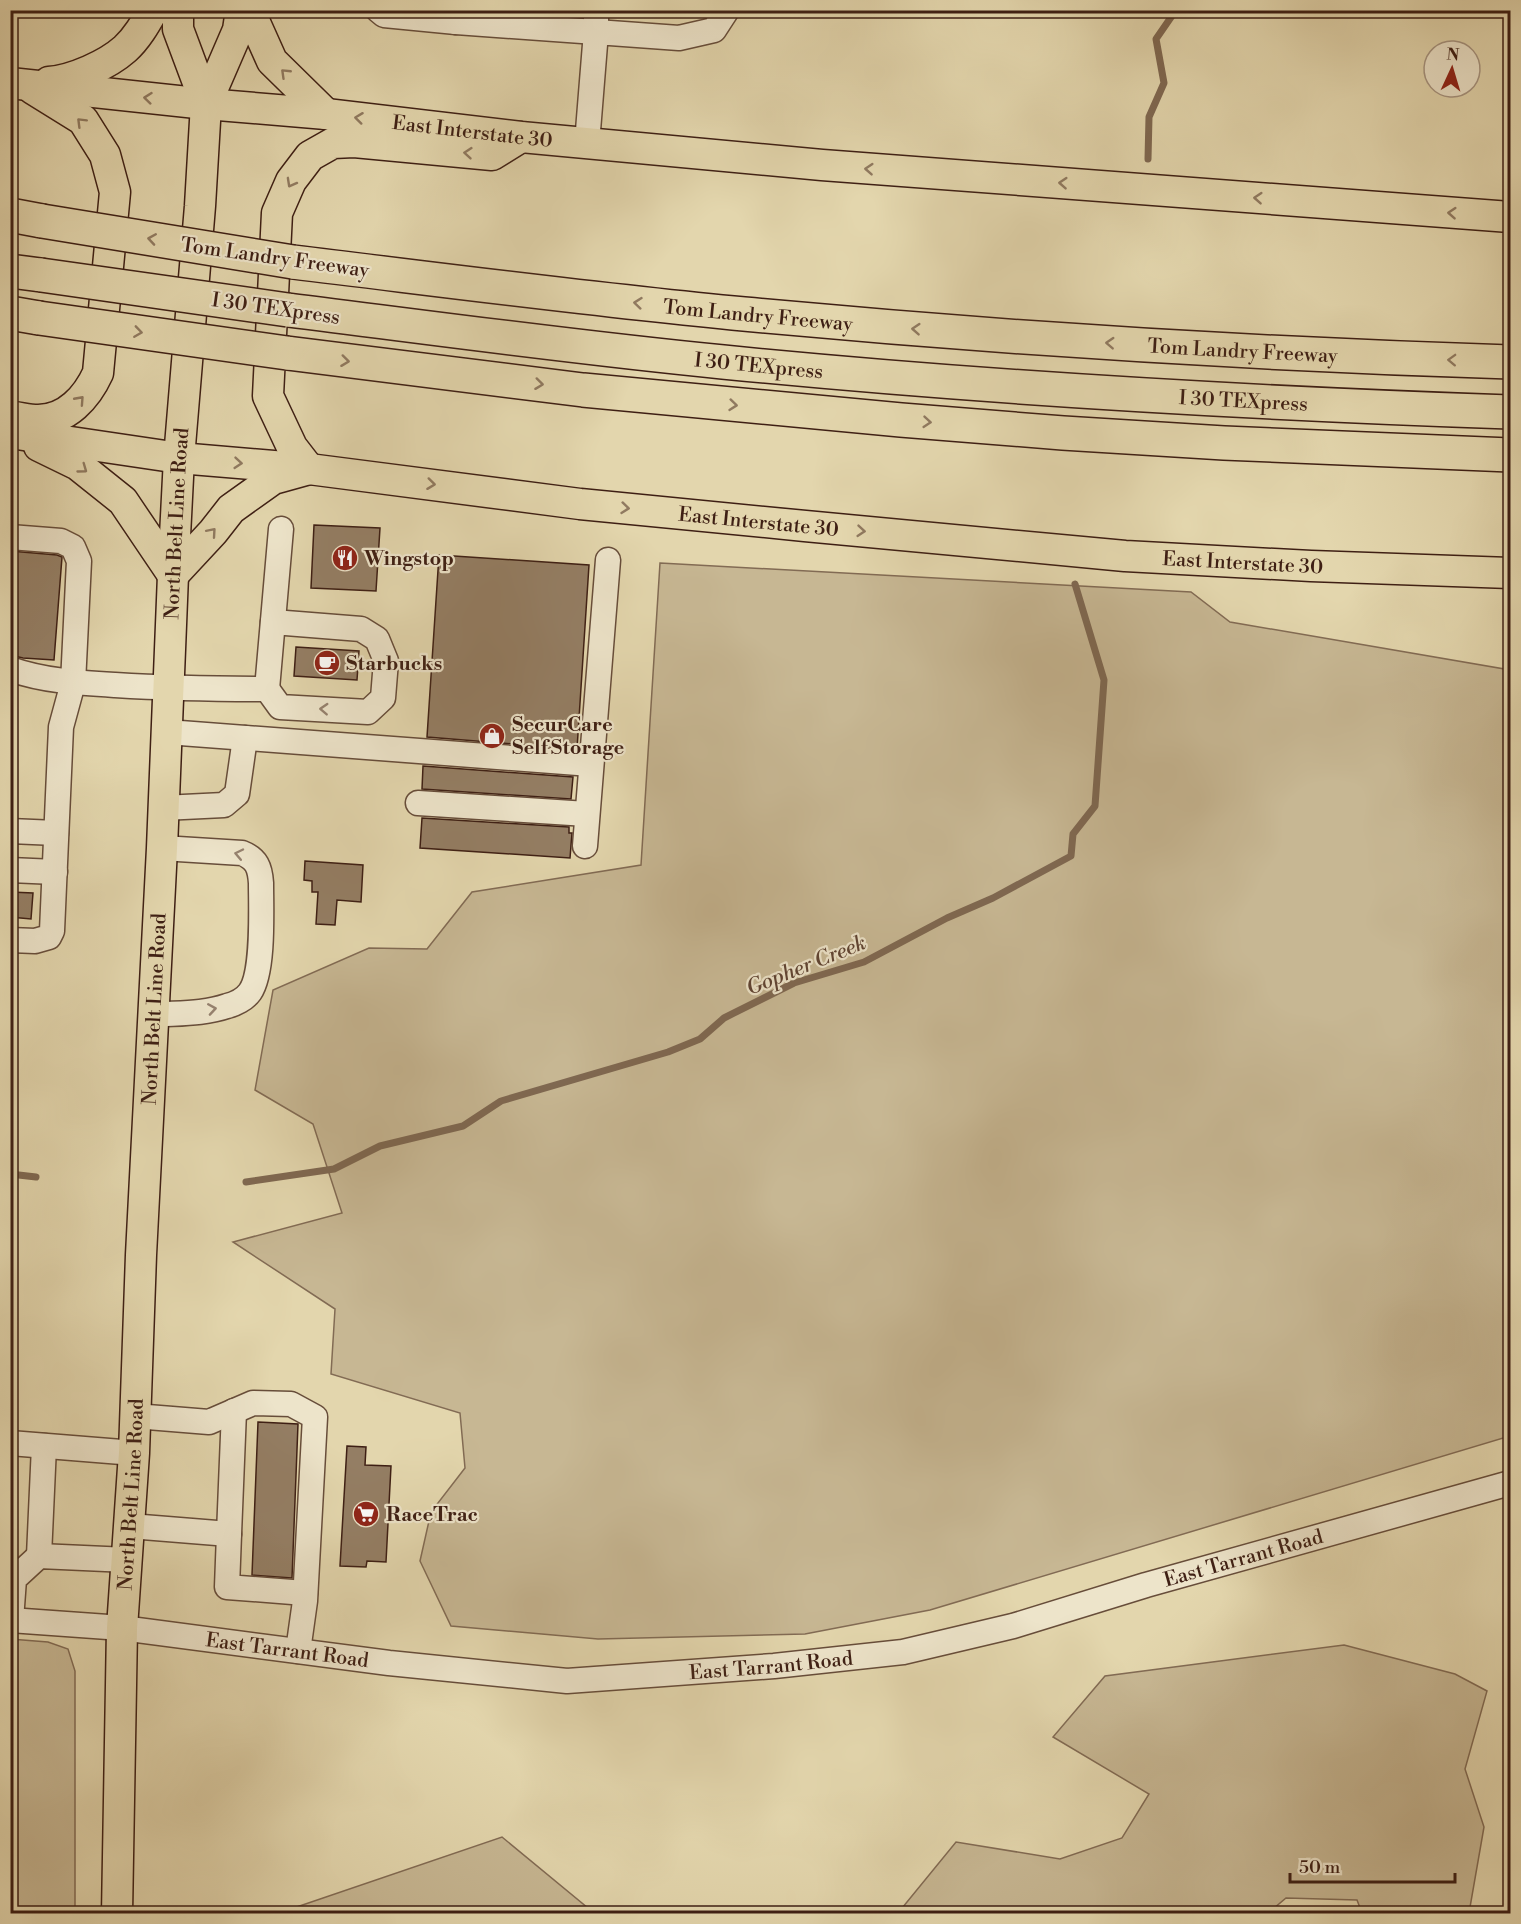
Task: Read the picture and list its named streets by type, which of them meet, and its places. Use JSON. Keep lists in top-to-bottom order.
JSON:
{
  "streets": {
    "highway": ["Tom Landry Freeway", "I 30 TEXpress"],
    "main road": ["East Interstate 30", "North Belt Line Road"],
    "street": ["East Tarrant Road"]
  },
  "crossings": [
    ["East Interstate 30", "North Belt Line Road"],
    ["North Belt Line Road", "East Tarrant Road"]
  ],
  "water": ["Gopher Creek"],
  "places": {
    "restaurant": ["Wingstop"],
    "cafe": ["Starbucks"],
    "shop": ["SecurCare Self Storage"],
    "supermarket": ["RaceTrac"]
  },
  "scale_bar": "50 m",
  "north": "top"
}
